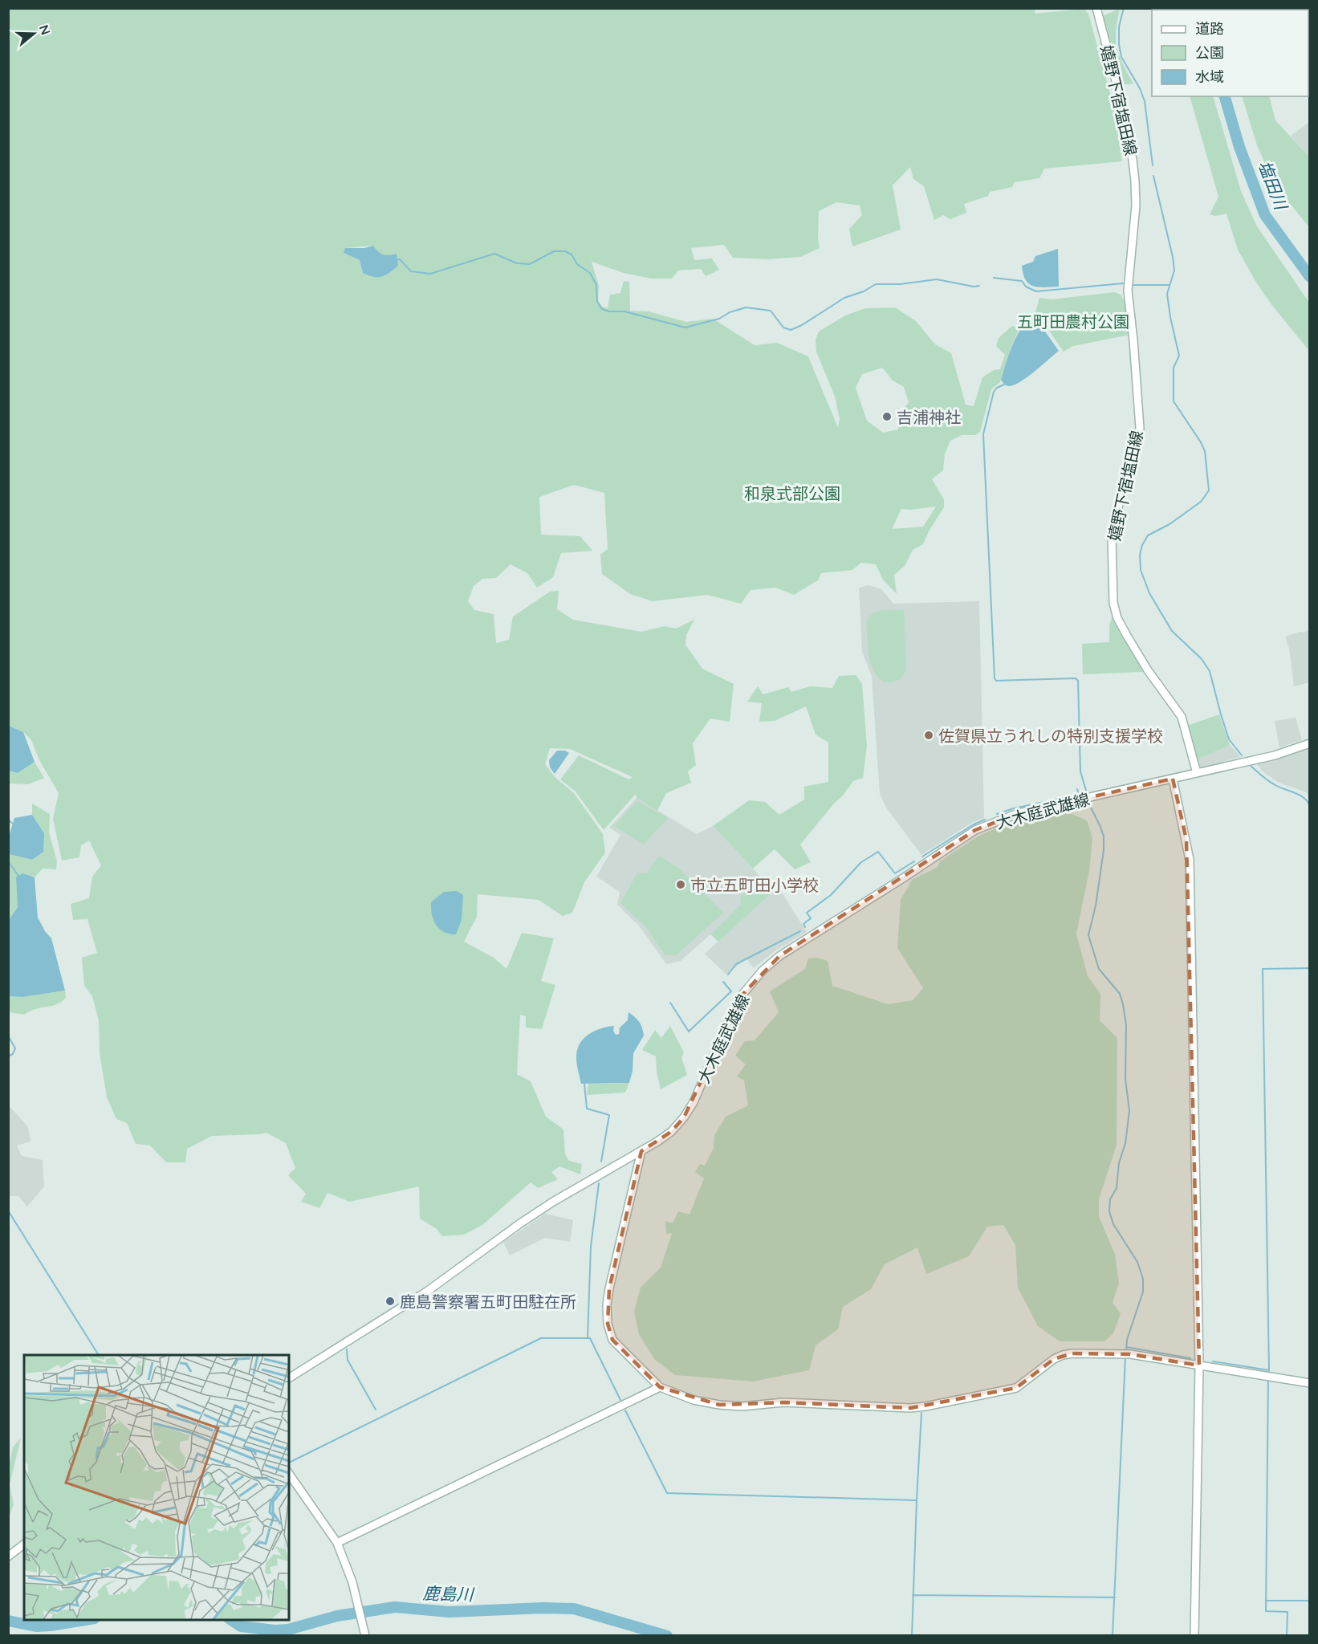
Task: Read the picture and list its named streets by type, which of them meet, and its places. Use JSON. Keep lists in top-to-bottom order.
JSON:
{
  "streets": {
    "street": ["嬉野下宿塩田線", "大木庭武雄線"]
  },
  "crossings": [
    ["嬉野下宿塩田線", "大木庭武雄線"]
  ],
  "water": ["塩田川", "鹿島川"],
  "parks": ["五町田農村公園", "和泉式部公園"],
  "places": [
    "吉浦神社",
    "佐賀県立うれしの特別支援学校",
    "市立五町田小学校",
    "鹿島警察署五町田駐在所"
  ],
  "legend": ["道路", "公園", "水域"],
  "north": "right"
}
